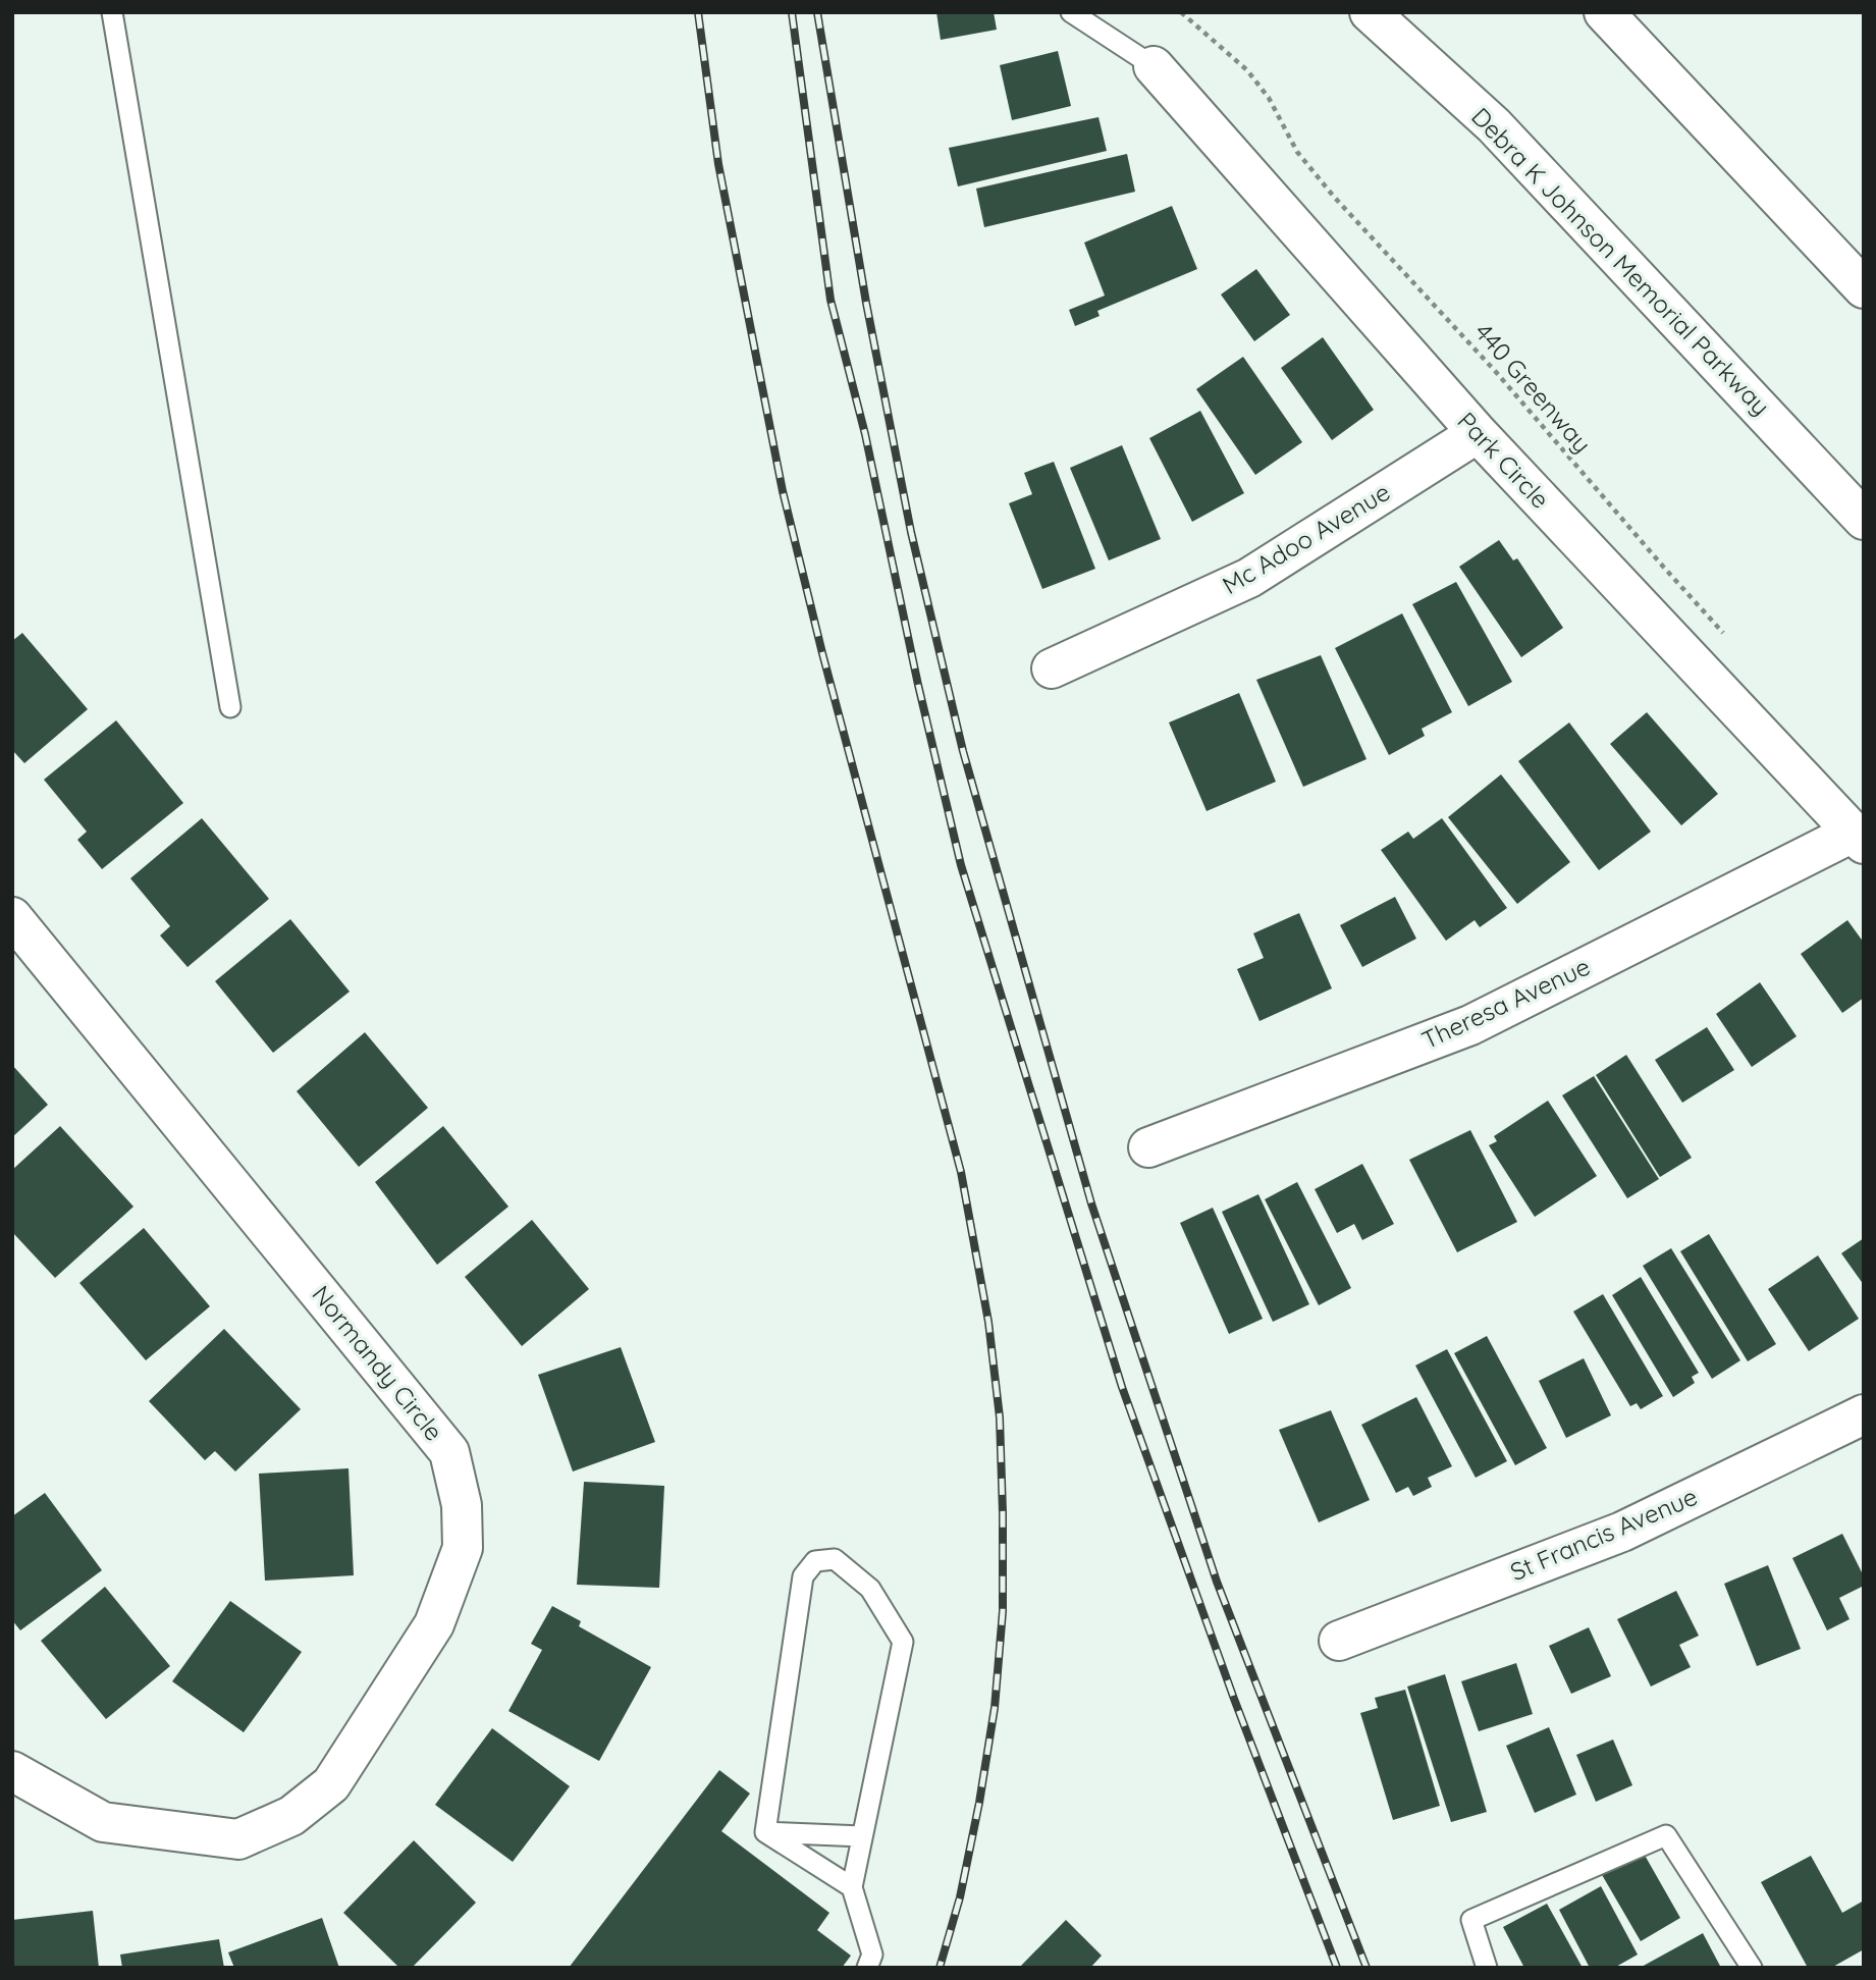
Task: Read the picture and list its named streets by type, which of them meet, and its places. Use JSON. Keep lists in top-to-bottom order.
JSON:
{
  "streets": {
    "main road": [
      "Debra K Johnson Memorial Parkway",
      "Park Circle",
      "Mc Adoo Avenue",
      "Theresa Avenue",
      "Normandy Circle",
      "St Francis Avenue"
    ],
    "path": ["440 Greenway"]
  },
  "crossings": [
    ["Park Circle", "Mc Adoo Avenue"],
    ["Park Circle", "Theresa Avenue"]
  ]
}
